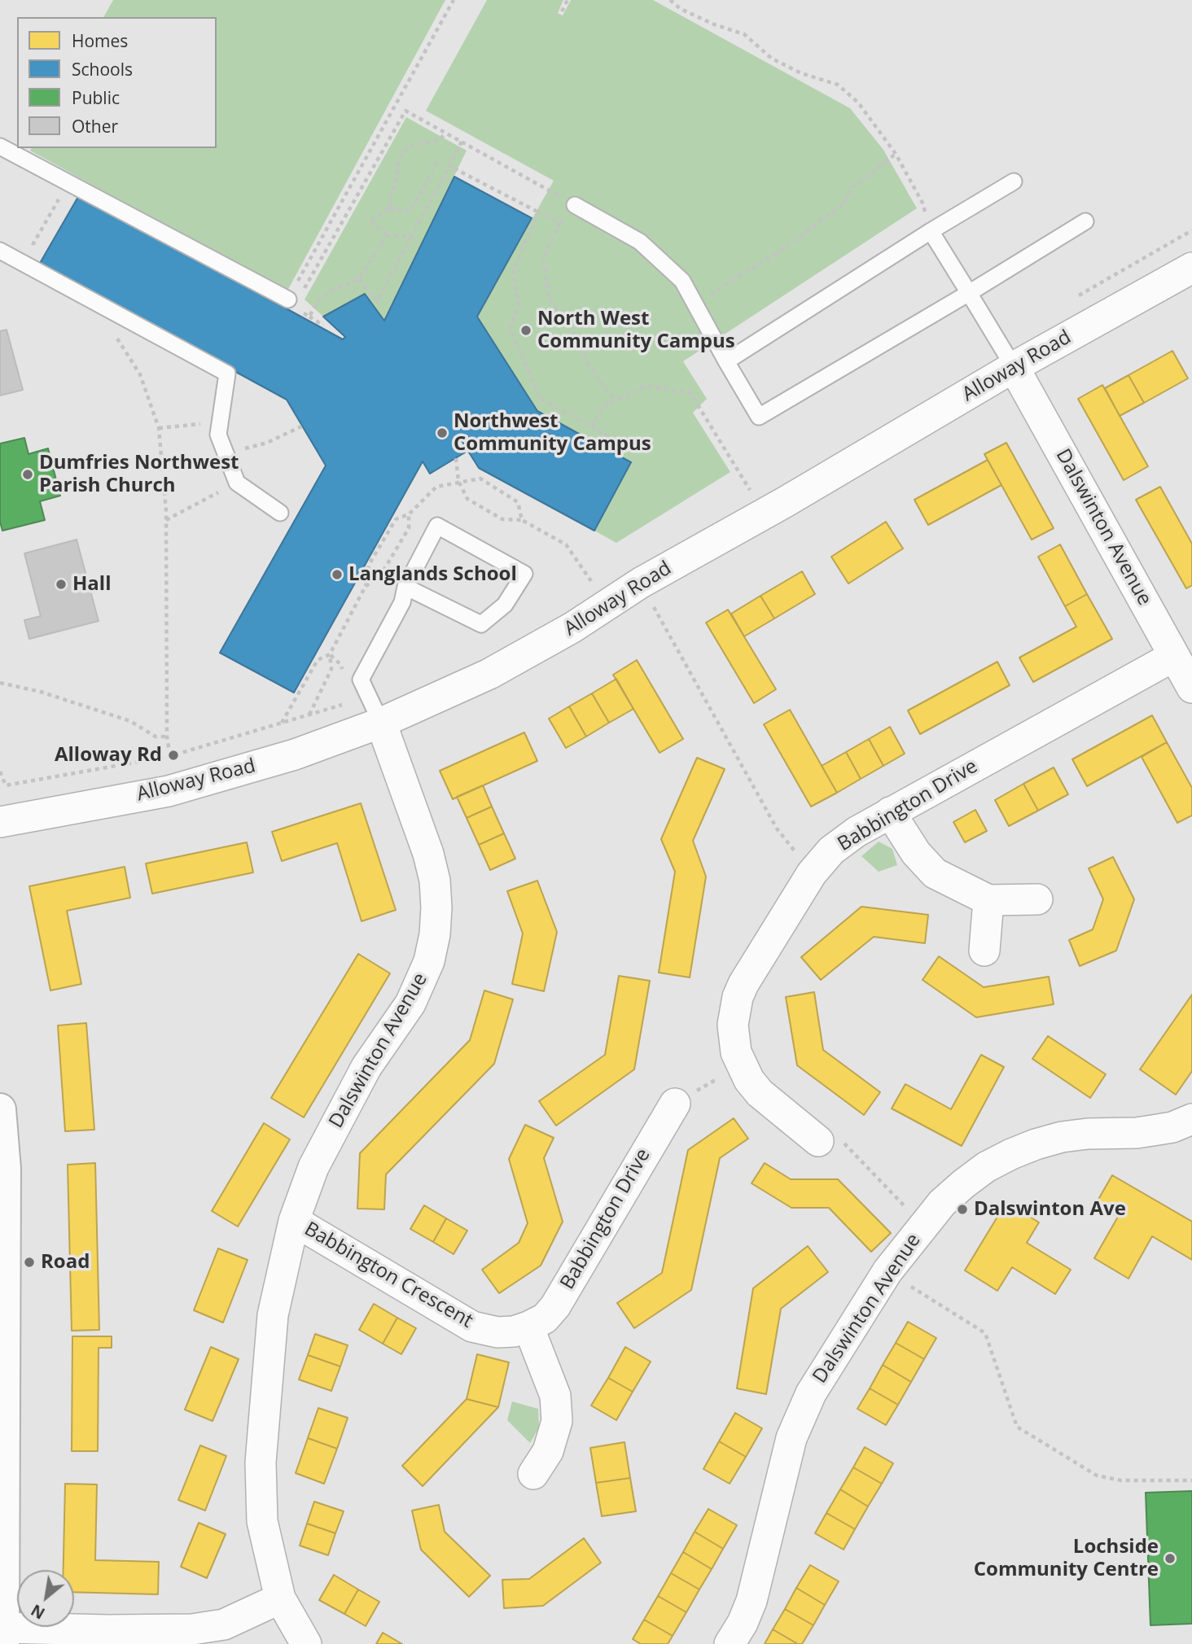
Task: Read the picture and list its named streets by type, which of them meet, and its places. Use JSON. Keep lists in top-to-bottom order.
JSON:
{
  "streets": {
    "street": [
      "Alloway Road",
      "Dalswinton Avenue",
      "Babbington Drive",
      "Babbington Crescent"
    ]
  },
  "crossings": [
    ["Alloway Road", "Dalswinton Avenue"],
    ["Dalswinton Avenue", "Babbington Drive"],
    ["Dalswinton Avenue", "Babbington Crescent"],
    ["Babbington Drive", "Babbington Crescent"]
  ],
  "places": [
    "North West Community Campus",
    "Northwest Community Campus",
    "Dumfries Northwest Parish Church",
    "Langlands School",
    "Hall",
    "Alloway Rd",
    "Dalswinton Ave",
    "Road",
    "Lochside Community Centre"
  ],
  "legend": [
    "Homes",
    "Schools",
    "Public",
    "Other"
  ],
  "north": "bottom left"
}
